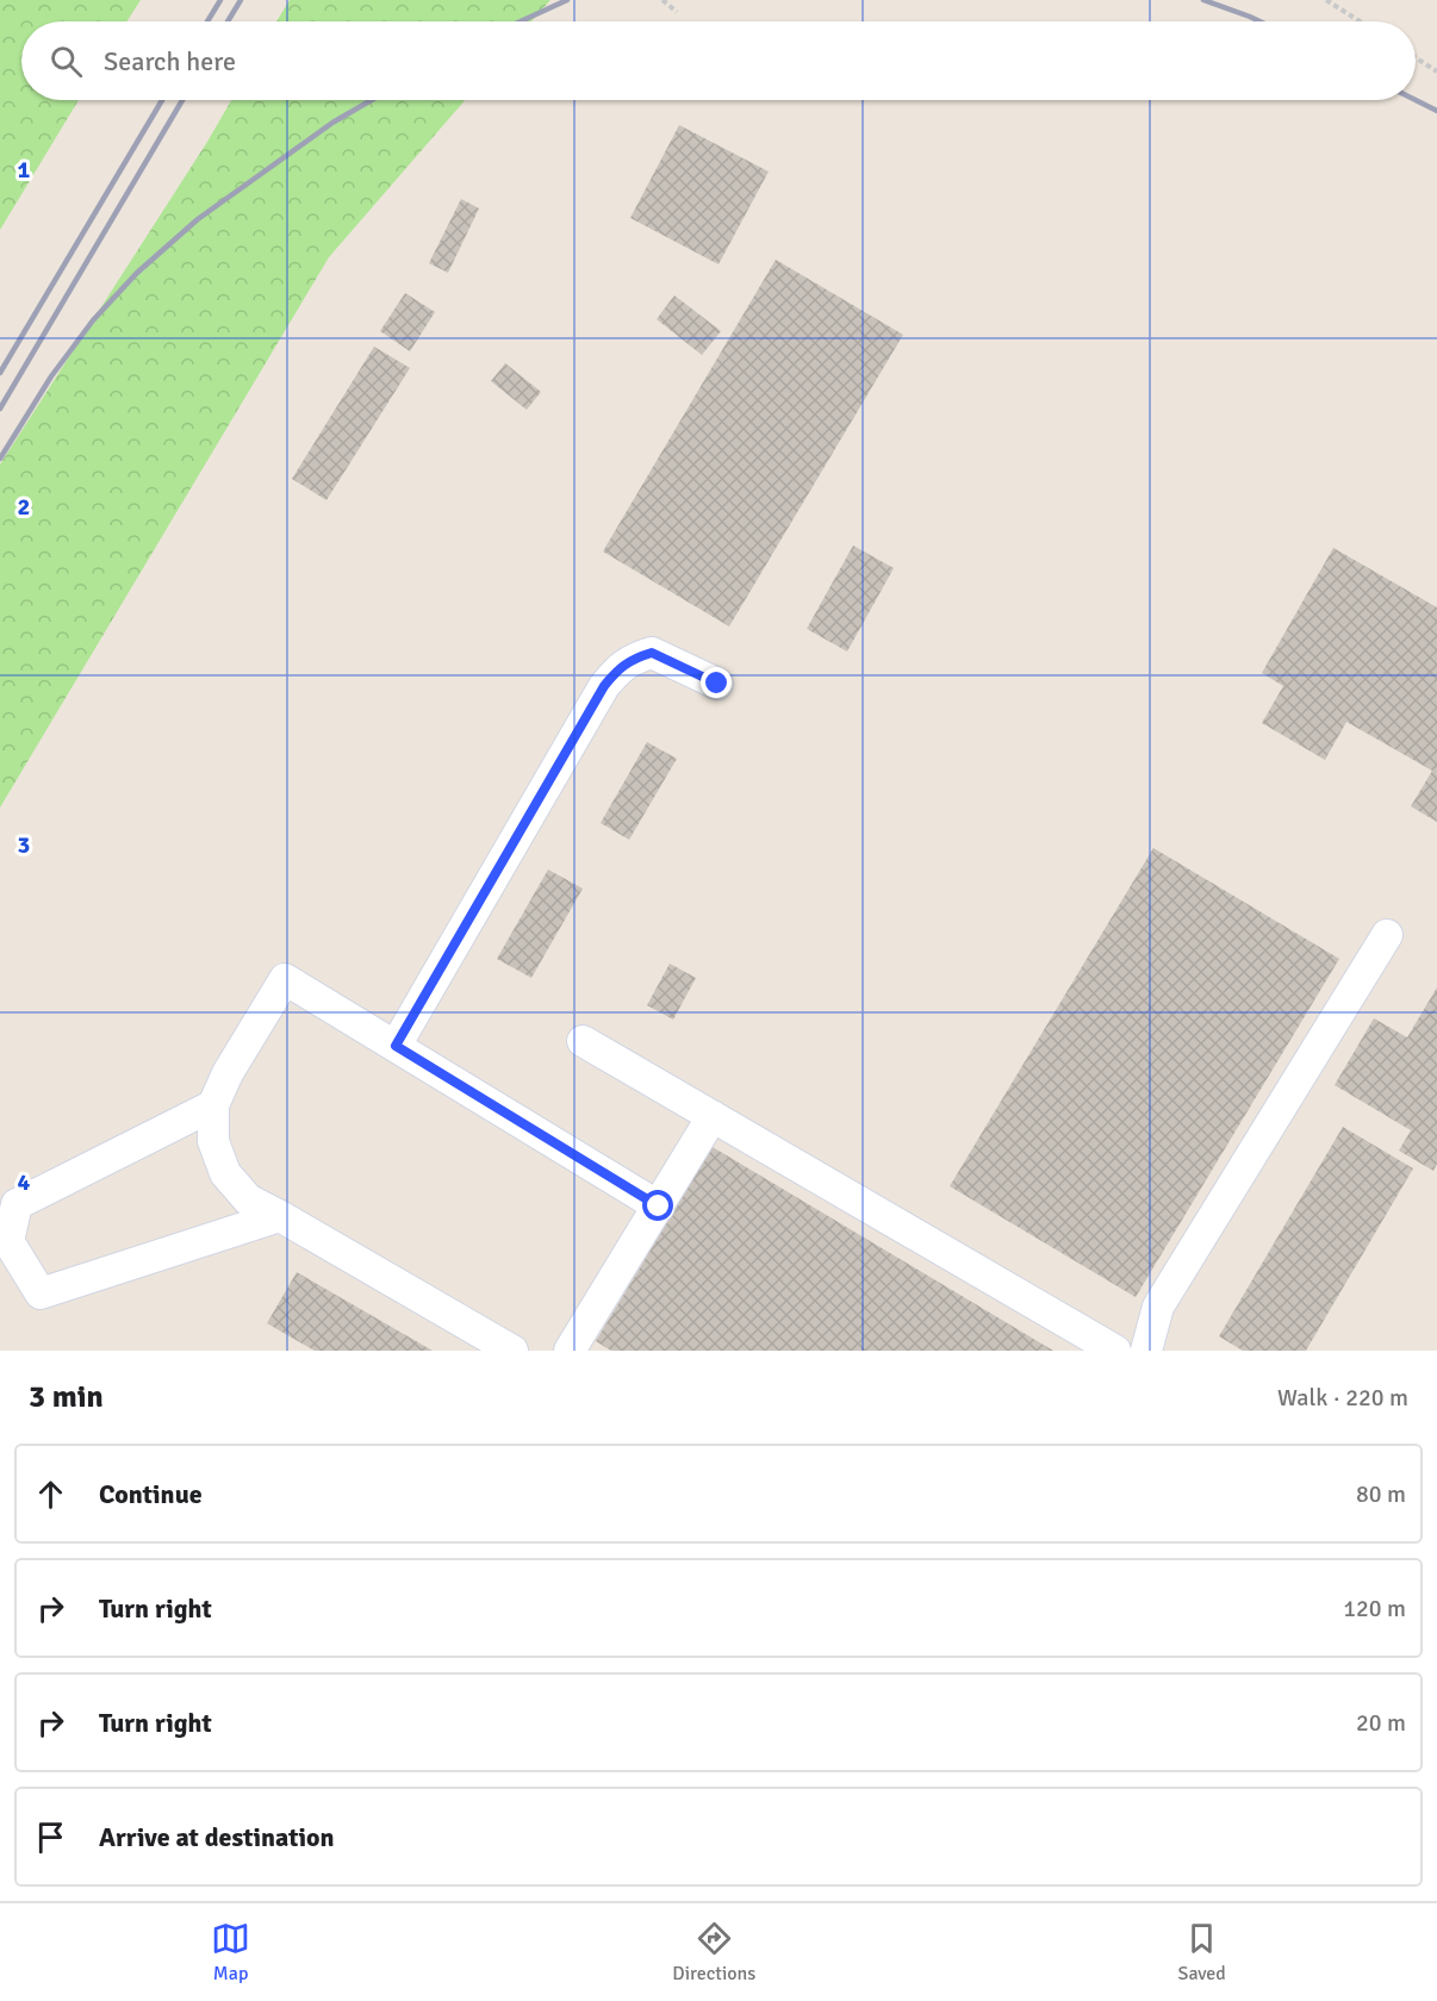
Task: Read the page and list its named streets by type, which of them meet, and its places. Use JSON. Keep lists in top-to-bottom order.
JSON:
{
  "page": {
    "search": "Search here",
    "heading": ["3 min", "Walk · 220 m"],
    "list": [
      ["Continue", "80 m"],
      ["Turn right", "120 m"],
      ["Turn right", "20 m"],
      "Arrive at destination"
    ],
    "nav": ["Map", "Directions", "Saved"]
  },
  "grid": {
    "rows": [
      "1",
      "2",
      "3",
      "4"
    ]
  }
}
